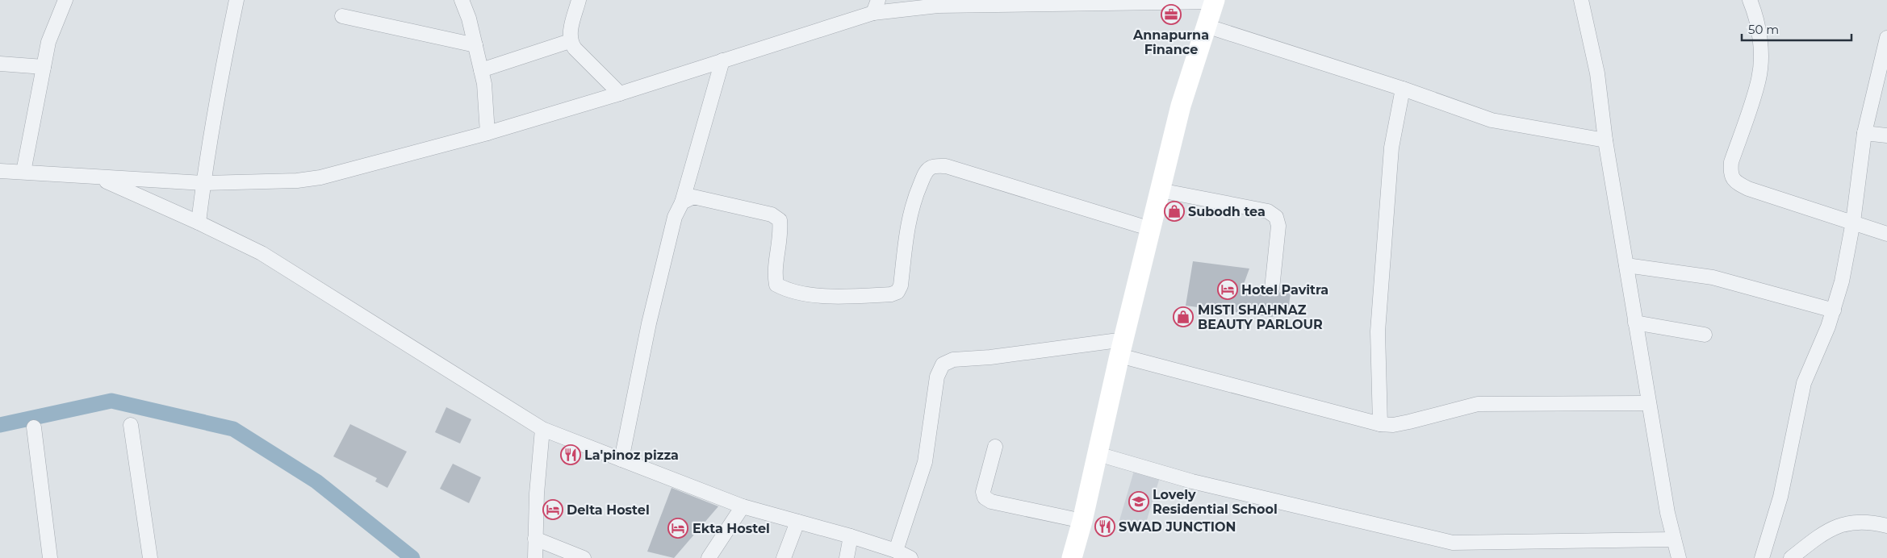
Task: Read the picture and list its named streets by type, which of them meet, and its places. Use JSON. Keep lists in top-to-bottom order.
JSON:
{
  "places": {
    "office": ["Annapurna Finance"],
    "shop": ["Subodh tea", "MISTI SHAHNAZ BEAUTY PARLOUR"],
    "hotel": ["Hotel Pavitra", "Delta Hostel", "Ekta Hostel"],
    "restaurant": ["La'pinoz pizza", "SWAD JUNCTION"],
    "school or university": ["Lovely Residential School"]
  },
  "scale_bar": "50 m"
}
